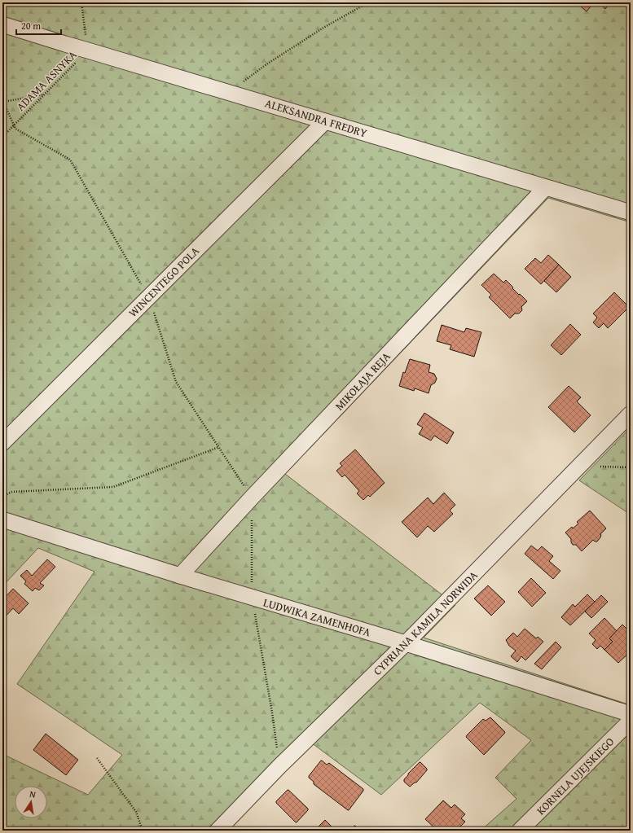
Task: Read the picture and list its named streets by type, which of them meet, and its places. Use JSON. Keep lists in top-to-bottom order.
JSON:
{
  "streets": {
    "street": [
      "ALEKSANDRA FREDRY",
      "WINCENTEGO POLA",
      "MIKOŁAJA REJA",
      "LUDWIKA ZAMENHOFA",
      "CYPRIANA KAMILA NORWIDA",
      "KORNELA UJEJSKIEGO"
    ],
    "path": ["ADAMA ASNYKA"]
  },
  "crossings": [
    ["ADAMA ASNYKA", "ALEKSANDRA FREDRY"],
    ["ALEKSANDRA FREDRY", "WINCENTEGO POLA"],
    ["ALEKSANDRA FREDRY", "MIKOŁAJA REJA"],
    ["MIKOŁAJA REJA", "LUDWIKA ZAMENHOFA"],
    ["LUDWIKA ZAMENHOFA", "CYPRIANA KAMILA NORWIDA"]
  ],
  "scale_bar": "20 m",
  "north": "top"
}
